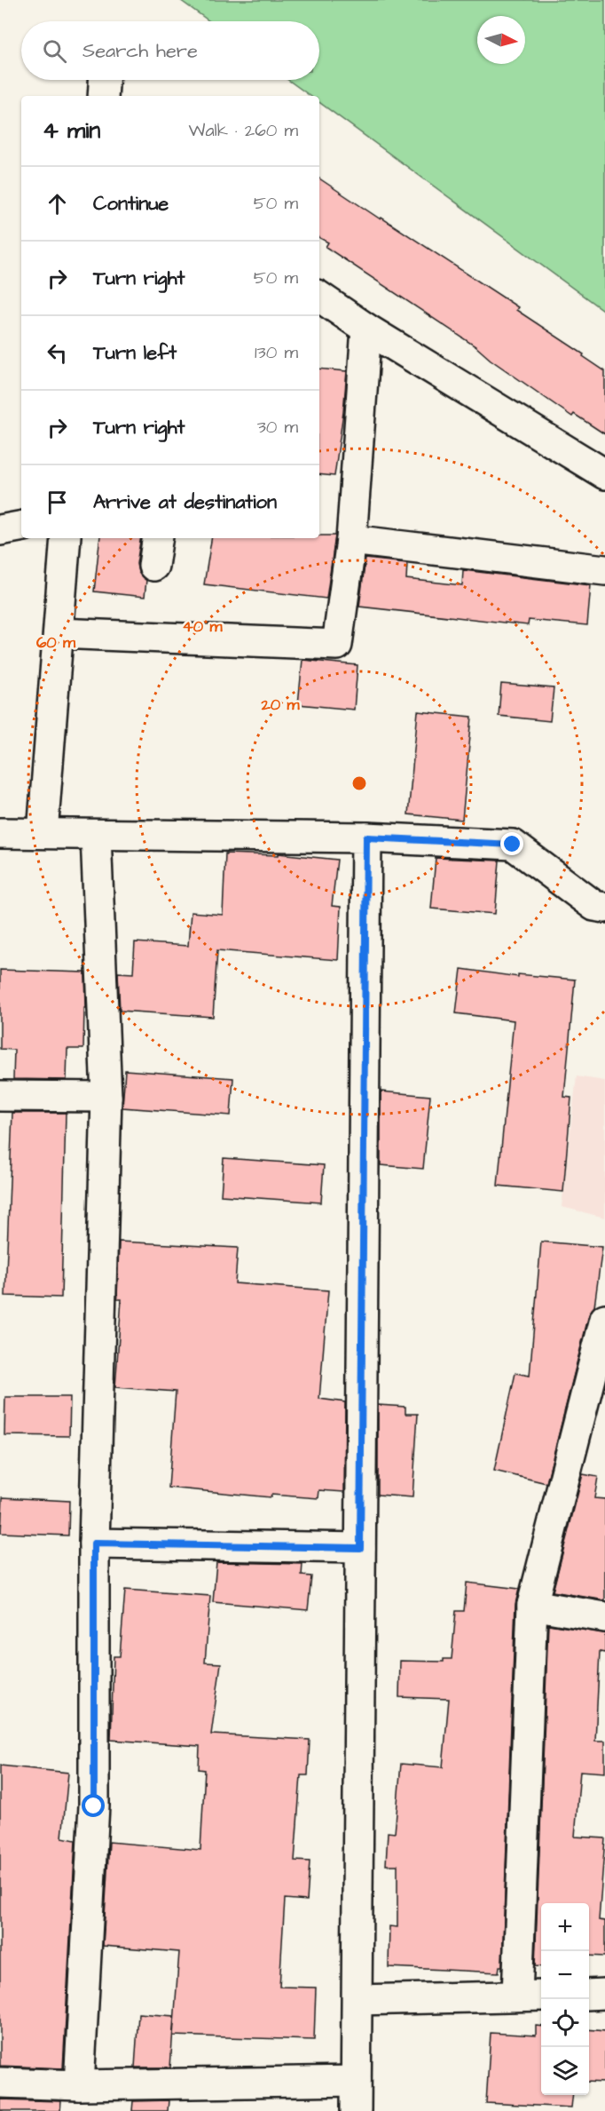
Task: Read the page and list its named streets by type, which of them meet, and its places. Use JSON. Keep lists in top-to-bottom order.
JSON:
{
  "north": "right",
  "page": {
    "search": "Search here",
    "heading": ["4 min", "Walk · 260 m"],
    "list": [
      ["Continue", "50 m"],
      ["Turn right", "50 m"],
      ["Turn left", "130 m"],
      ["Turn right", "30 m"],
      "Arrive at destination"
    ],
    "map_buttons": ["+", "−"]
  },
  "rings": ["40 m", "60 m", "20 m"]
}
